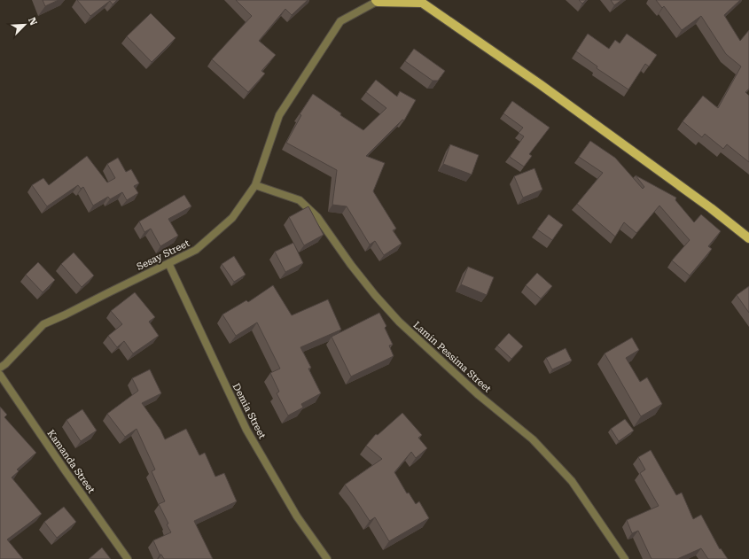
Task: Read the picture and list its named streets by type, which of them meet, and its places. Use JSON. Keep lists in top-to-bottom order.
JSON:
{
  "streets": {
    "street": [
      "Sesay Street",
      "Lamin Pessima Street",
      "Demia Street",
      "Kamanda Street"
    ]
  },
  "crossings": [
    ["Sesay Street", "Lamin Pessima Street"],
    ["Sesay Street", "Demia Street"]
  ],
  "north": "top right"
}
